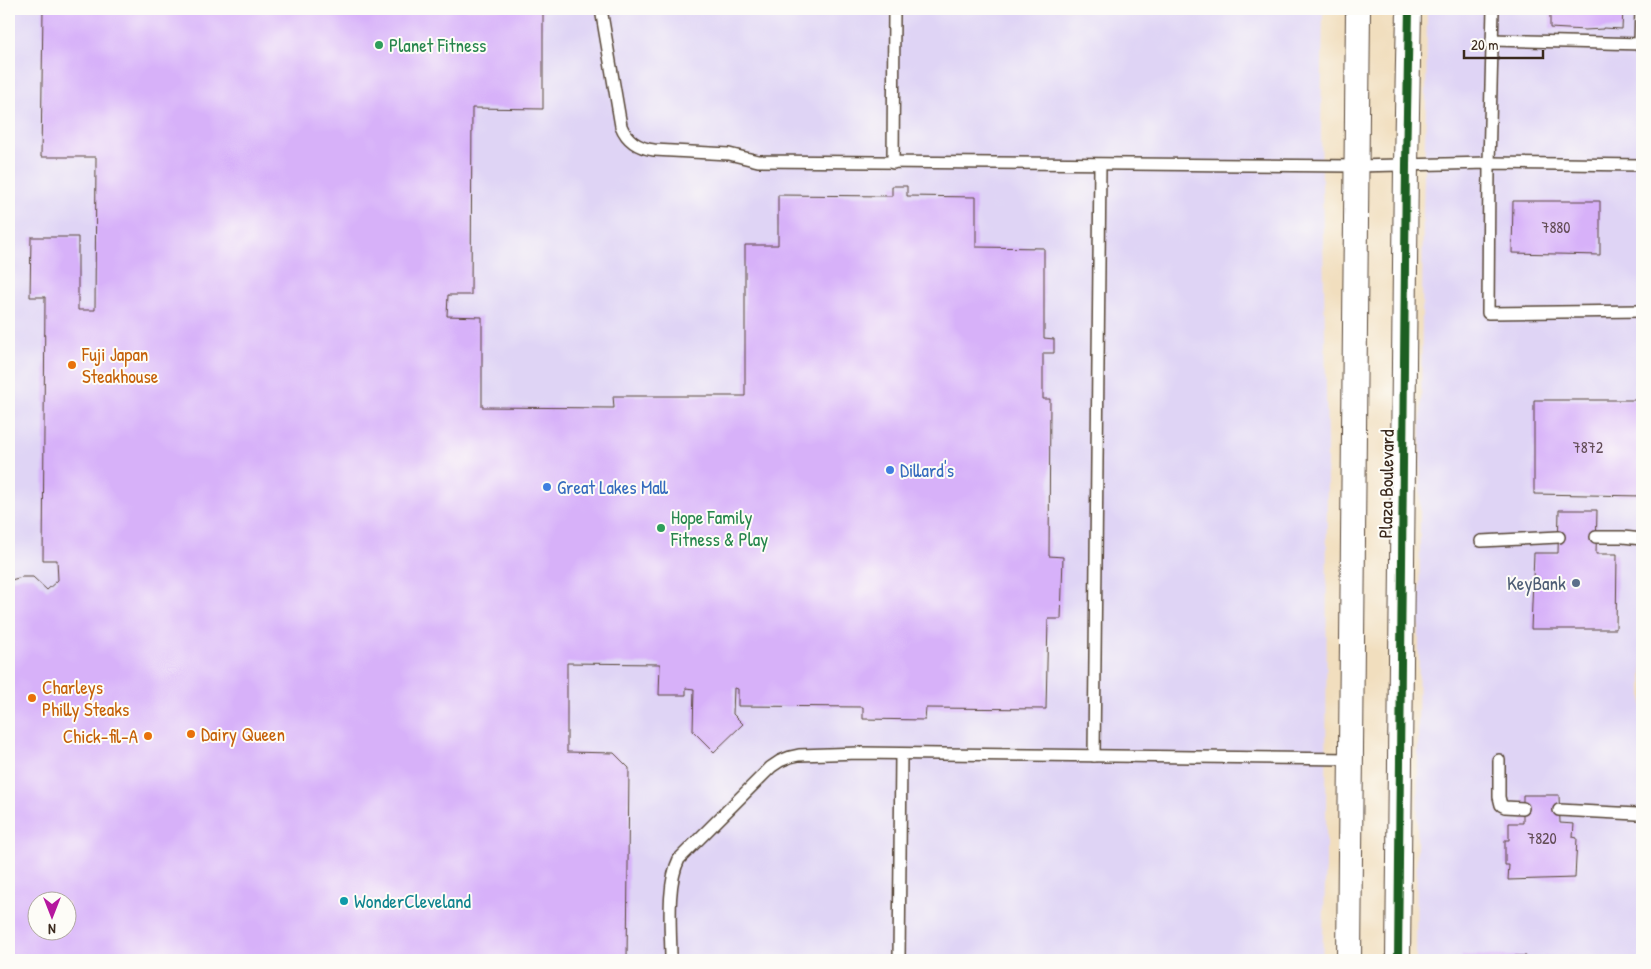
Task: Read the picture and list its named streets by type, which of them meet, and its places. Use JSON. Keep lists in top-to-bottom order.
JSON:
{
  "streets": {
    "street": ["Plaza Boulevard"]
  },
  "places": [
    "Planet Fitness",
    "Fuji Japan Steakhouse",
    "Dillard's",
    "Great Lakes Mall",
    "Hope Family Fitness & Play",
    "KeyBank",
    "Charleys Philly Steaks",
    "Dairy Queen",
    "Chick-fil-A",
    "WonderCleveland"
  ],
  "house_numbers": ["7880", "7872", "7820"],
  "scale_bar": "20 m",
  "north": "bottom"
}
